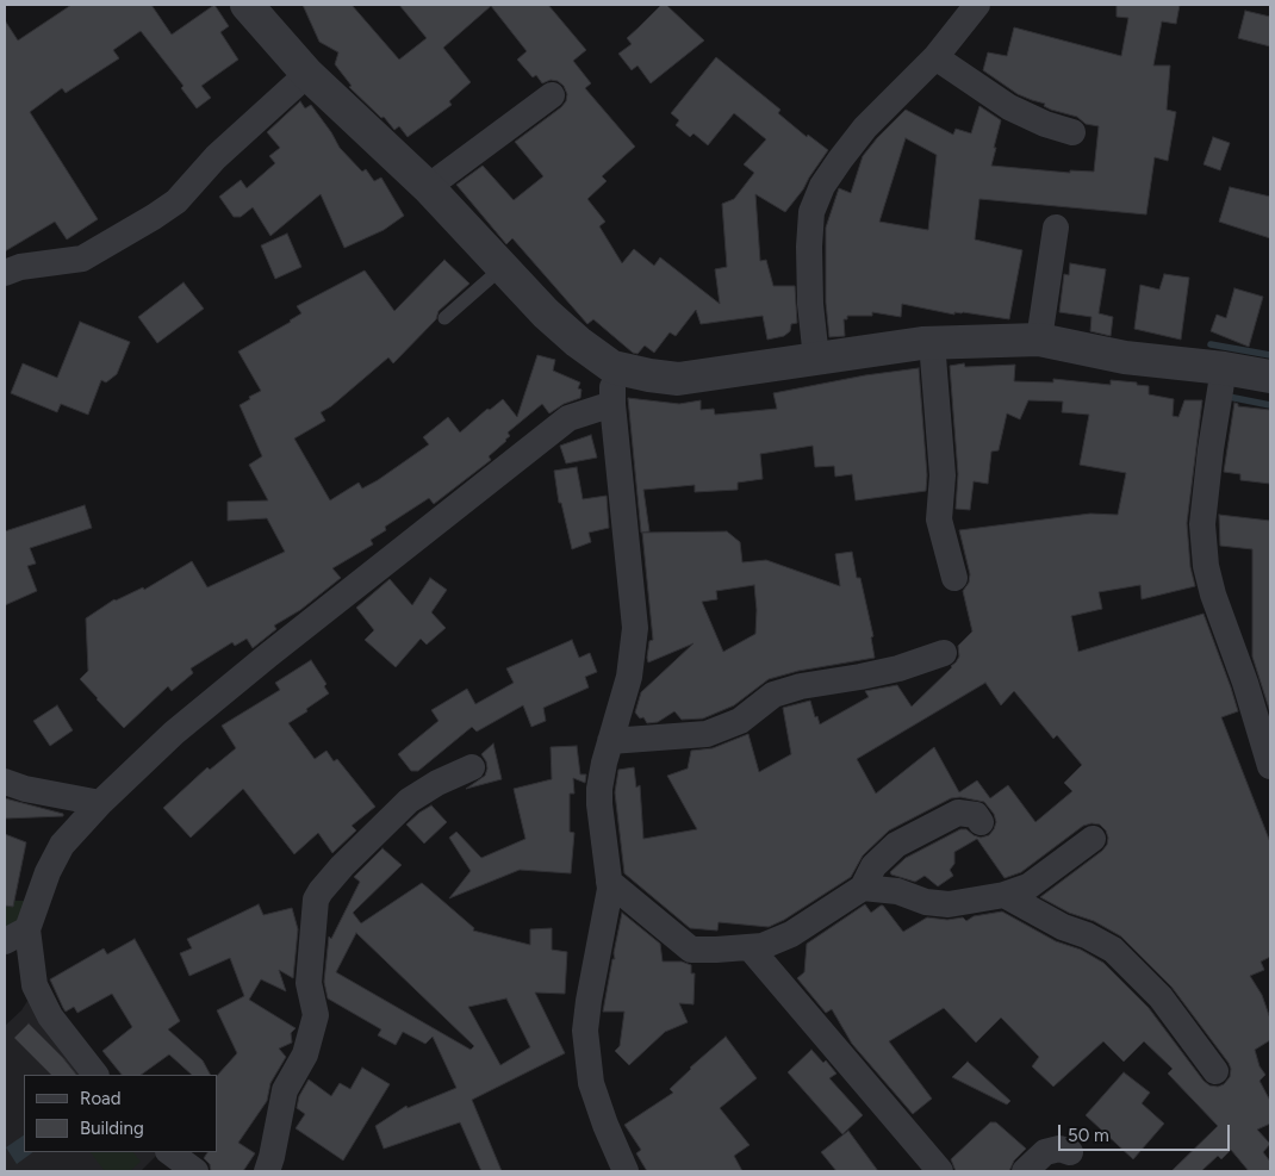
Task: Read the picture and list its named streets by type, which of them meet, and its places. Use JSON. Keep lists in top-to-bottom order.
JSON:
{
  "legend": ["Road", "Building"],
  "scale_bar": "50 m"
}
